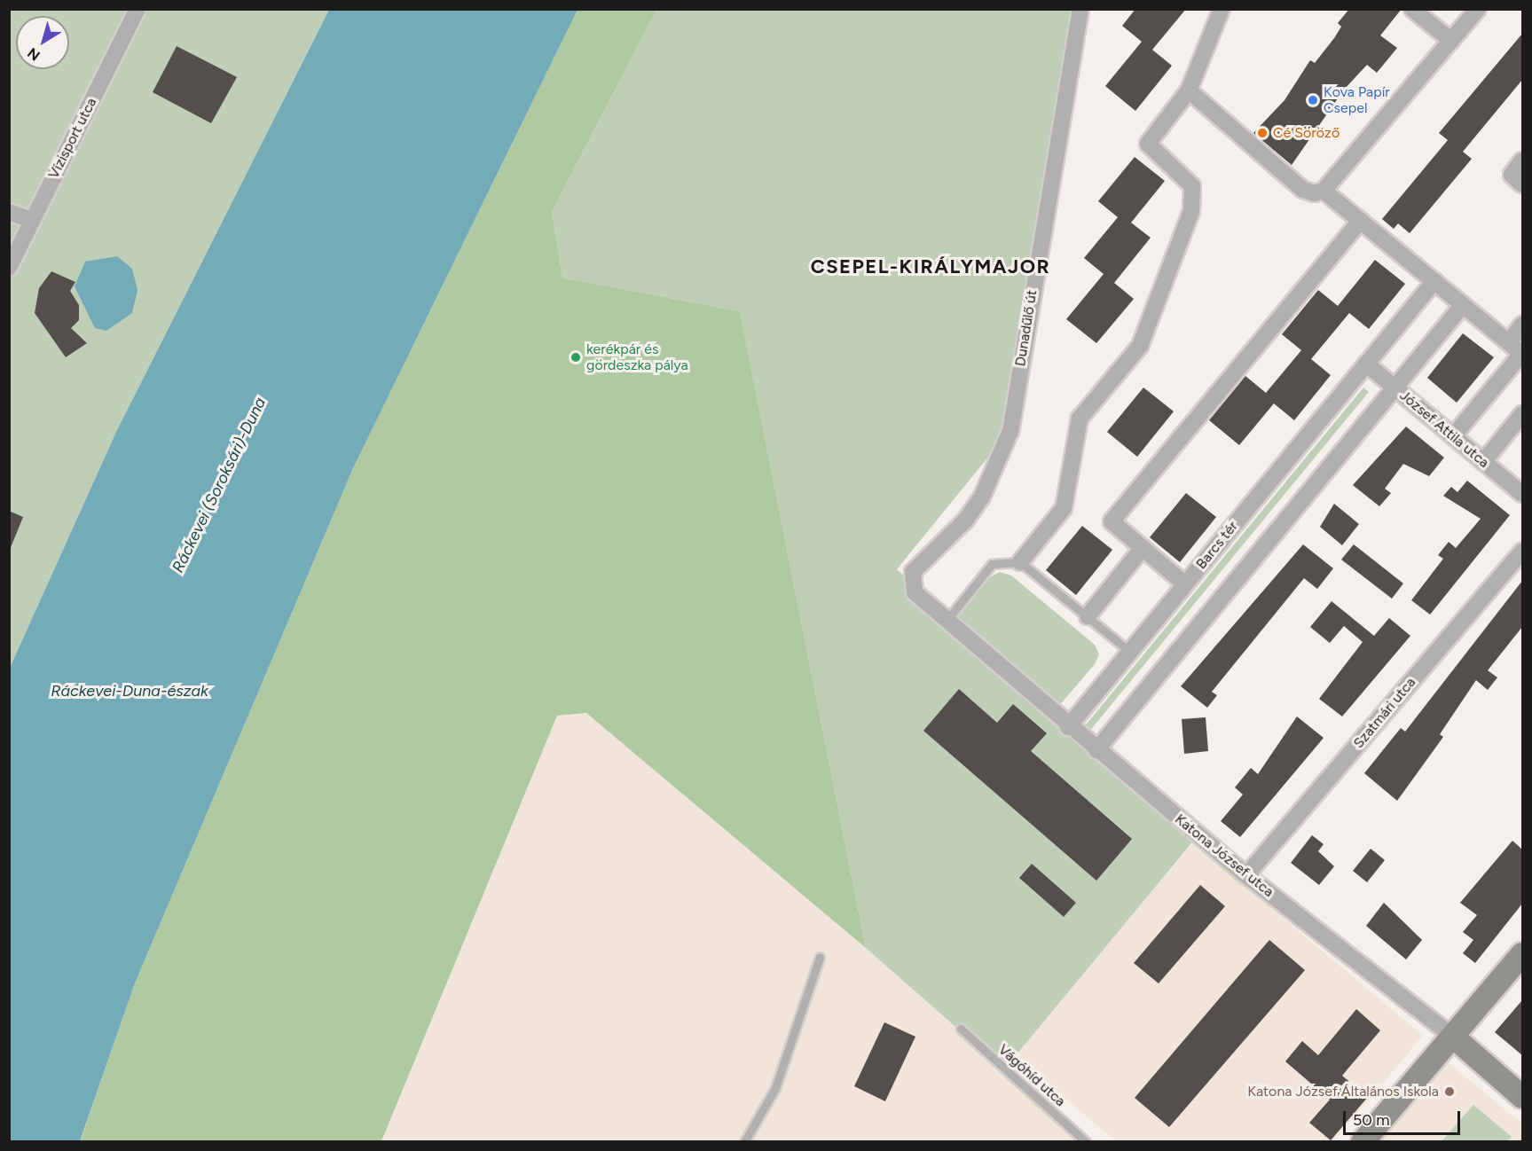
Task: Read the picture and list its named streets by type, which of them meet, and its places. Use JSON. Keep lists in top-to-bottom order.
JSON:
{
  "streets": {
    "street": [
      "Vízisport utca",
      "Dunadűlő út",
      "József Attila utca",
      "Barcs tér",
      "Szatmári utca",
      "Katona József utca"
    ],
    "lane": ["Vágóhíd utca"]
  },
  "crossings": [
    ["Dunadűlő út", "Katona József utca"],
    ["József Attila utca", "Barcs tér"],
    ["Barcs tér", "Katona József utca"],
    ["Szatmári utca", "Katona József utca"]
  ],
  "districts": ["CSEPEL-KIRÁLYMAJOR"],
  "water": ["Ráckevei (Soroksári)-Duna", "Ráckevei-Duna-észak"],
  "places": [
    "Kova Papír Csepel",
    "Cé Söröző",
    "kerékpár és gördeszka pálya",
    "Katona József Általános Iskola"
  ],
  "scale_bar": "50 m",
  "north": "bottom left"
}
